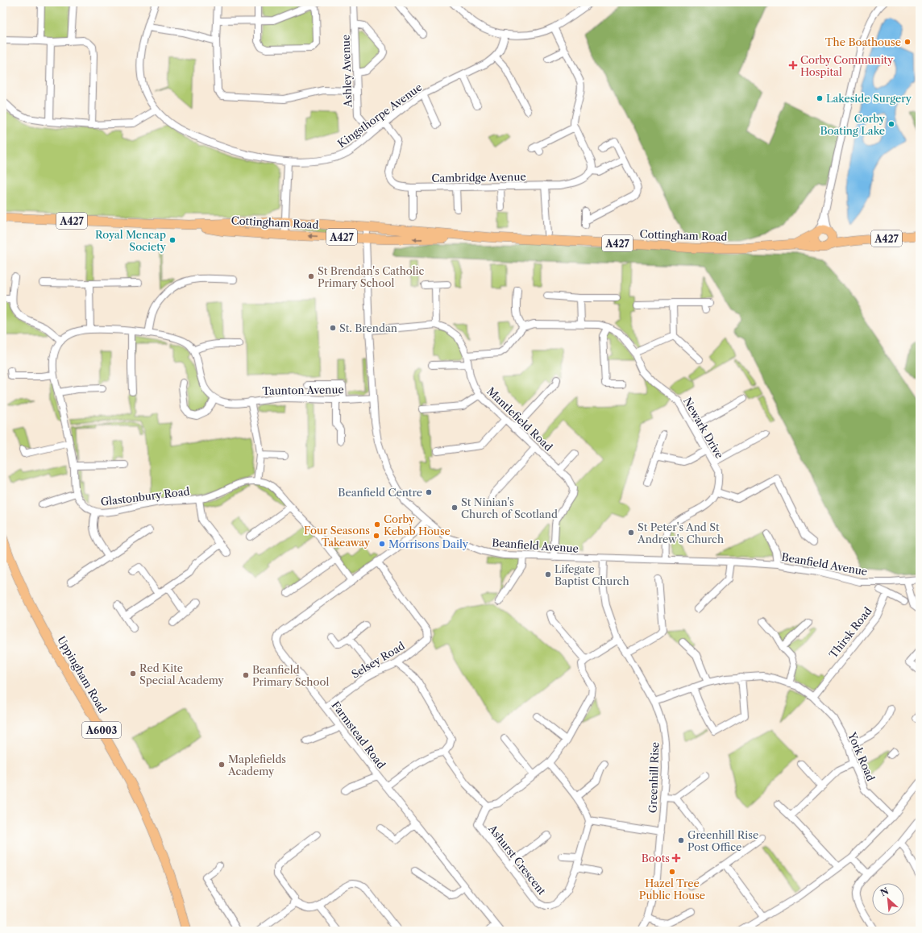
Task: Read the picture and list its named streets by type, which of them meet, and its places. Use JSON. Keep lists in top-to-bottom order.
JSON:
{
  "streets": {
    "highway": [
      "A427",
      "Cottingham Road",
      "Uppingham Road",
      "A6003"
    ],
    "street": [
      "Ashley Avenue",
      "Kingsthorpe Avenue",
      "Cambridge Avenue",
      "Taunton Avenue",
      "Mantlefield Road",
      "Newark Drive",
      "Glastonbury Road",
      "Beanfield Avenue",
      "Thirsk Road",
      "Selsey Road",
      "Farmstead Road",
      "York Road",
      "Greenhill Rise",
      "Ashurst Crescent"
    ]
  },
  "crossings": [
    ["Ashley Avenue", "Kingsthorpe Avenue"],
    ["Kingsthorpe Avenue", "Cambridge Avenue"],
    ["A427", "Cottingham Road"],
    ["Cottingham Road", "Beanfield Avenue"],
    ["Taunton Avenue", "Beanfield Avenue"],
    ["Mantlefield Road", "Beanfield Avenue"],
    ["Glastonbury Road", "Farmstead Road"],
    ["Beanfield Avenue", "Farmstead Road"],
    ["Beanfield Avenue", "Greenhill Rise"],
    ["Thirsk Road", "York Road"],
    ["Selsey Road", "Farmstead Road"],
    ["York Road", "Greenhill Rise"]
  ],
  "places": {
    "other": [
      "The Boathouse",
      "Lakeside Surgery",
      "Corby Boating Lake",
      "Royal Mencap Society",
      "St Brendan's Catholic Primary School",
      "St. Brendan",
      "Beanfield Centre",
      "St Ninian's Church of Scotland",
      "Corby Kebab House",
      "St Peter's And St Andrew's Church",
      "Four Seasons Takeaway",
      "Morrisons Daily",
      "Lifegate Baptist Church",
      "Red Kite Special Academy",
      "Beanfield Primary School",
      "Maplefields Academy",
      "Greenhill Rise Post Office",
      "Hazel Tree Public House"
    ],
    "health": ["Corby Community Hospital", "Boots"]
  },
  "north": "top left"
}
